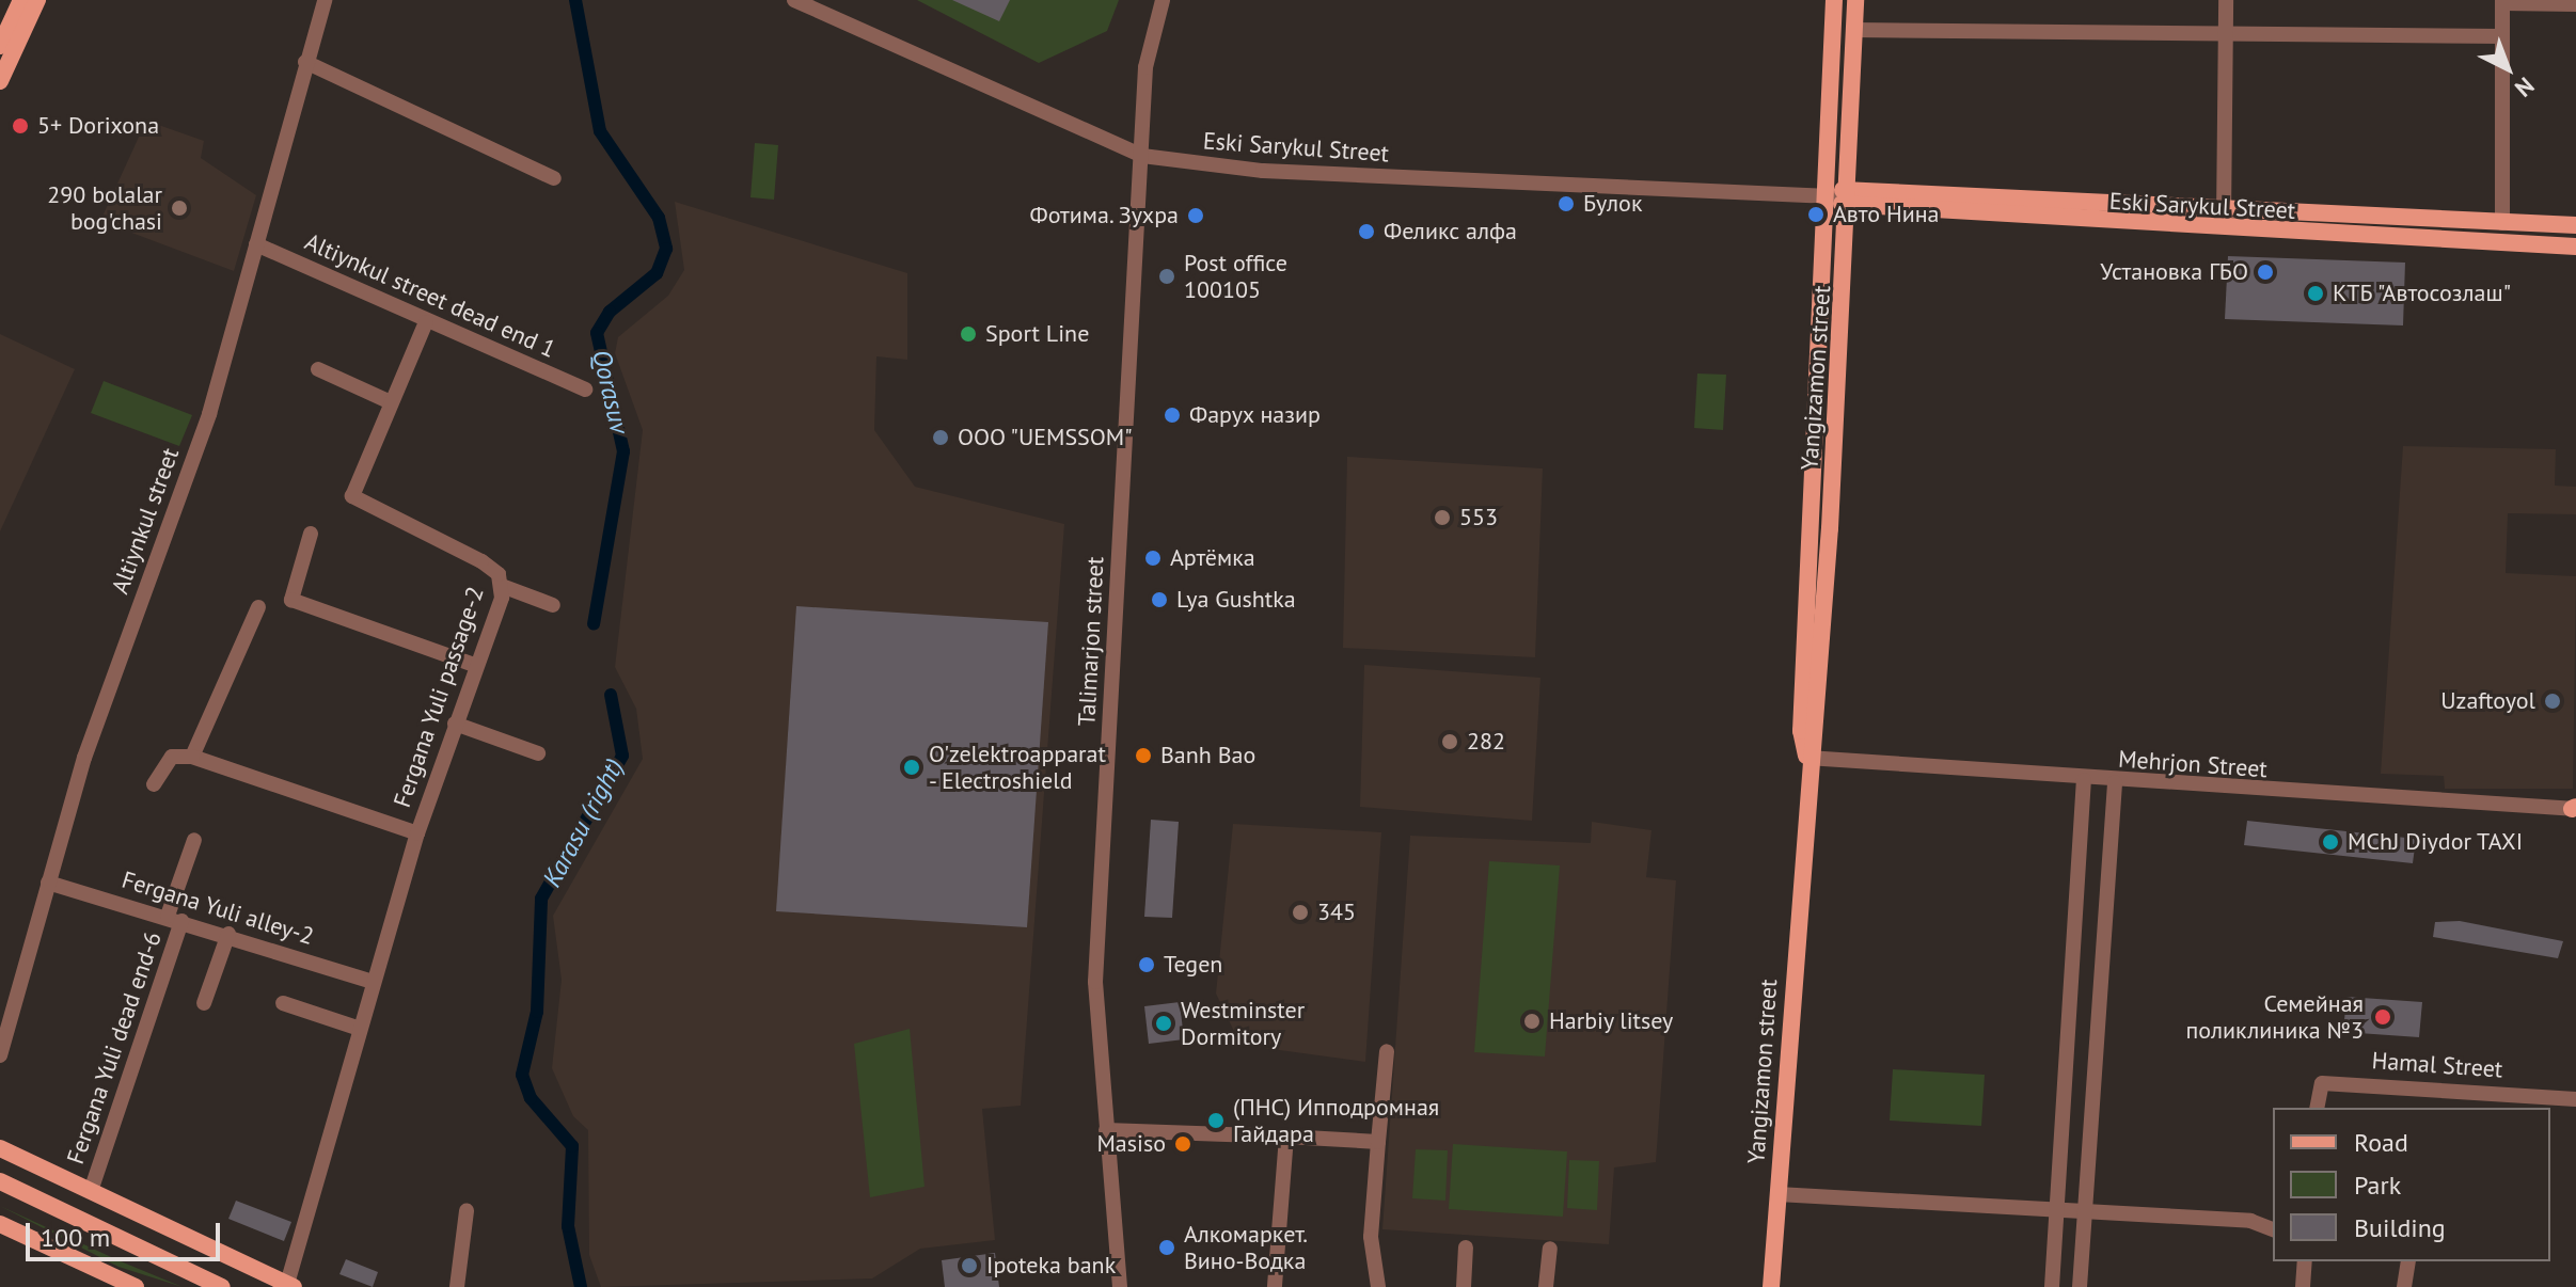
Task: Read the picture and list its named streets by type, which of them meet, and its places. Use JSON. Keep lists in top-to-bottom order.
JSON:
{
  "streets": {
    "main road": ["Eski Sarykul Street", "Yangizamon street"],
    "street": [
      "Altiynkul street dead end 1",
      "Altiynkul street",
      "Talimarjon street",
      "Fergana Yuli passage-2",
      "Mehrjon Street",
      "Fergana Yuli alley-2",
      "Fergana Yuli dead end-6",
      "Hamal Street"
    ]
  },
  "crossings": [
    ["Eski Sarykul Street", "Yangizamon street"],
    ["Eski Sarykul Street", "Talimarjon street"],
    ["Altiynkul street dead end 1", "Altiynkul street"],
    ["Altiynkul street dead end 1", "Fergana Yuli passage-2"],
    ["Yangizamon street", "Mehrjon Street"],
    ["Altiynkul street", "Fergana Yuli alley-2"],
    ["Fergana Yuli passage-2", "Fergana Yuli alley-2"],
    ["Fergana Yuli alley-2", "Fergana Yuli dead end-6"]
  ],
  "water": ["Qorasuv", "Karasu (right)"],
  "places": [
    "5+ Dorixona",
    "Булок",
    "290 bolalar bog'chasi",
    "Авто Нина",
    "Фотима. Зухра",
    "Феликс алфа",
    "Установка ГБО",
    "Post office 100105",
    "КТБ \"Автосозлаш\"",
    "Sport Line",
    "Фарух назир",
    "ООО \"UEMSSOM\"",
    "553",
    "Артёмка",
    "Lya Gushtka",
    "Uzaftoyol",
    "282",
    "Banh Bao",
    "O'zelektroapparat - Electroshield",
    "MChJ Diydor TAXI",
    "345",
    "Tegen",
    "Семейная поликлиника №3",
    "Harbiy litsey",
    "Westminster Dormitory",
    "(ПНС) Ипподромная Гайдара",
    "Masiso",
    "Алкомаркет. Вино-Водка",
    "Ipoteka bank"
  ],
  "legend": ["Road", "Park", "Building"],
  "scale_bar": "100 m",
  "north": "bottom right"
}
